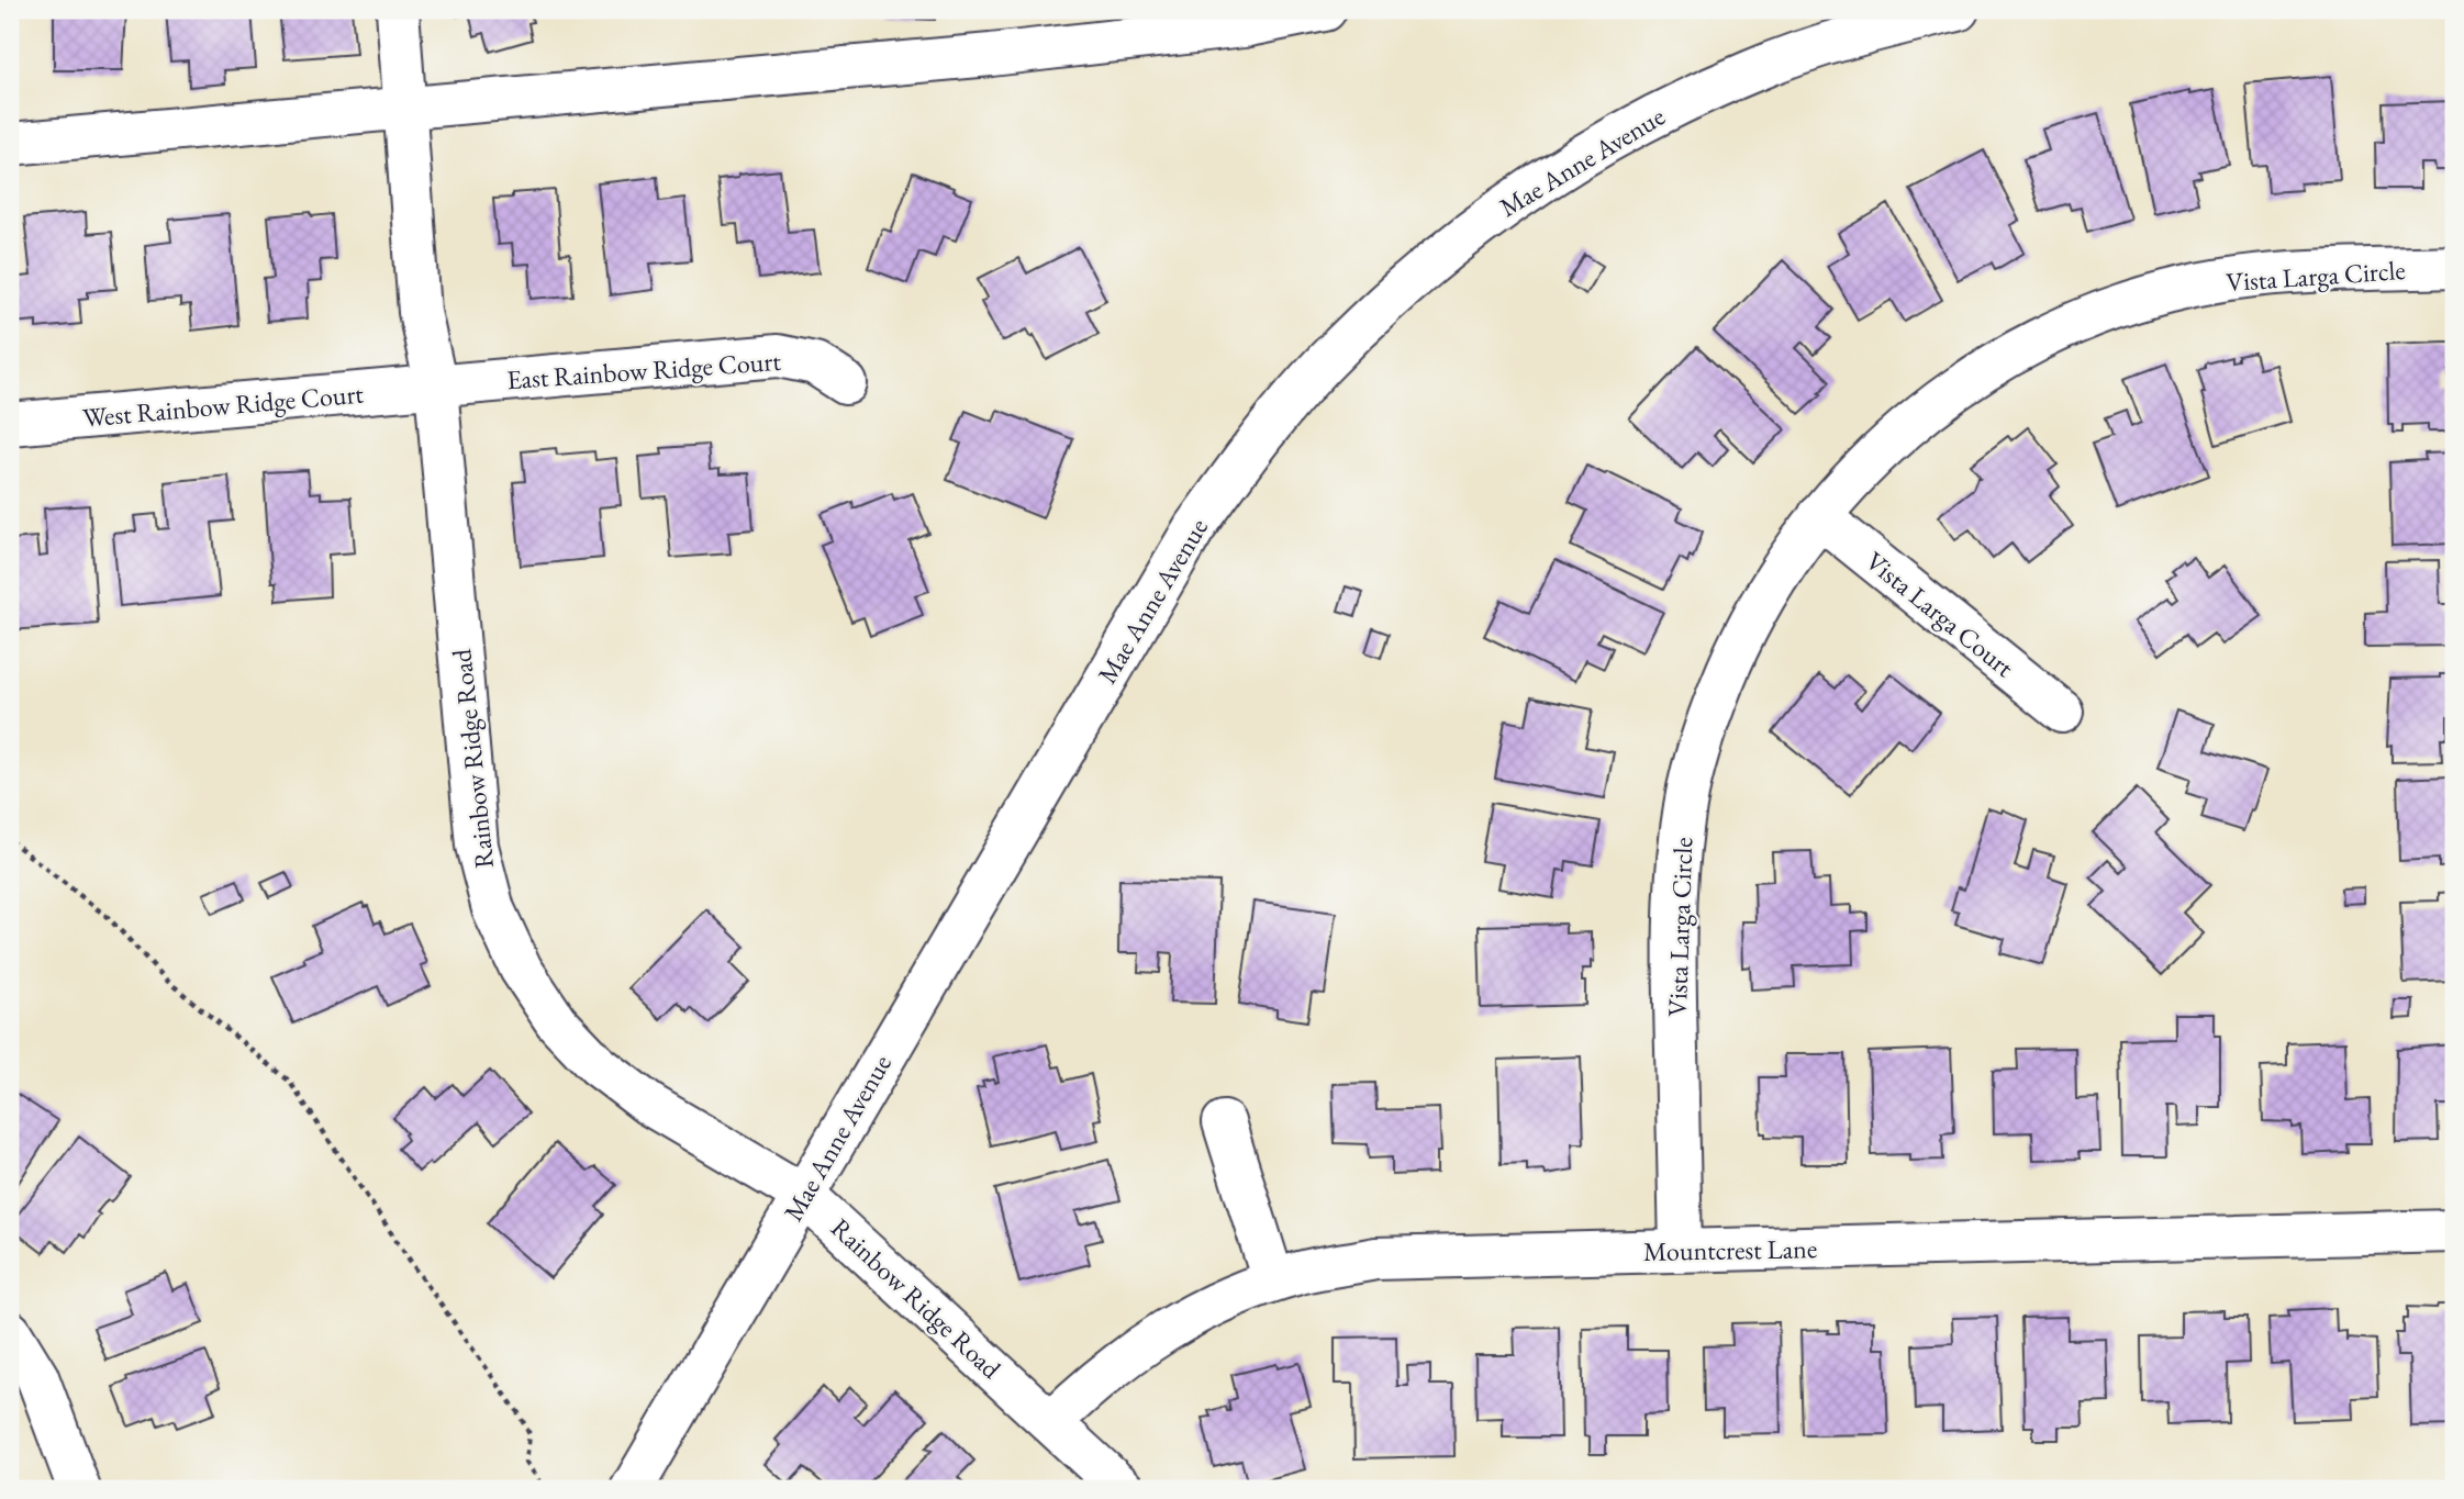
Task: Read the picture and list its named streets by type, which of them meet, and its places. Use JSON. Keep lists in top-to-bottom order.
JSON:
{
  "streets": {
    "street": [
      "Mae Anne Avenue",
      "Vista Larga Circle",
      "East Rainbow Ridge Court",
      "West Rainbow Ridge Court",
      "Vista Larga Court",
      "Rainbow Ridge Road",
      "Mountcrest Lane"
    ]
  },
  "crossings": [
    ["Mae Anne Avenue", "Rainbow Ridge Road"],
    ["Vista Larga Circle", "Vista Larga Court"],
    ["Vista Larga Circle", "Mountcrest Lane"],
    ["East Rainbow Ridge Court", "West Rainbow Ridge Court"],
    ["East Rainbow Ridge Court", "Rainbow Ridge Road"],
    ["West Rainbow Ridge Court", "Rainbow Ridge Road"],
    ["Rainbow Ridge Road", "Mountcrest Lane"]
  ]
}
